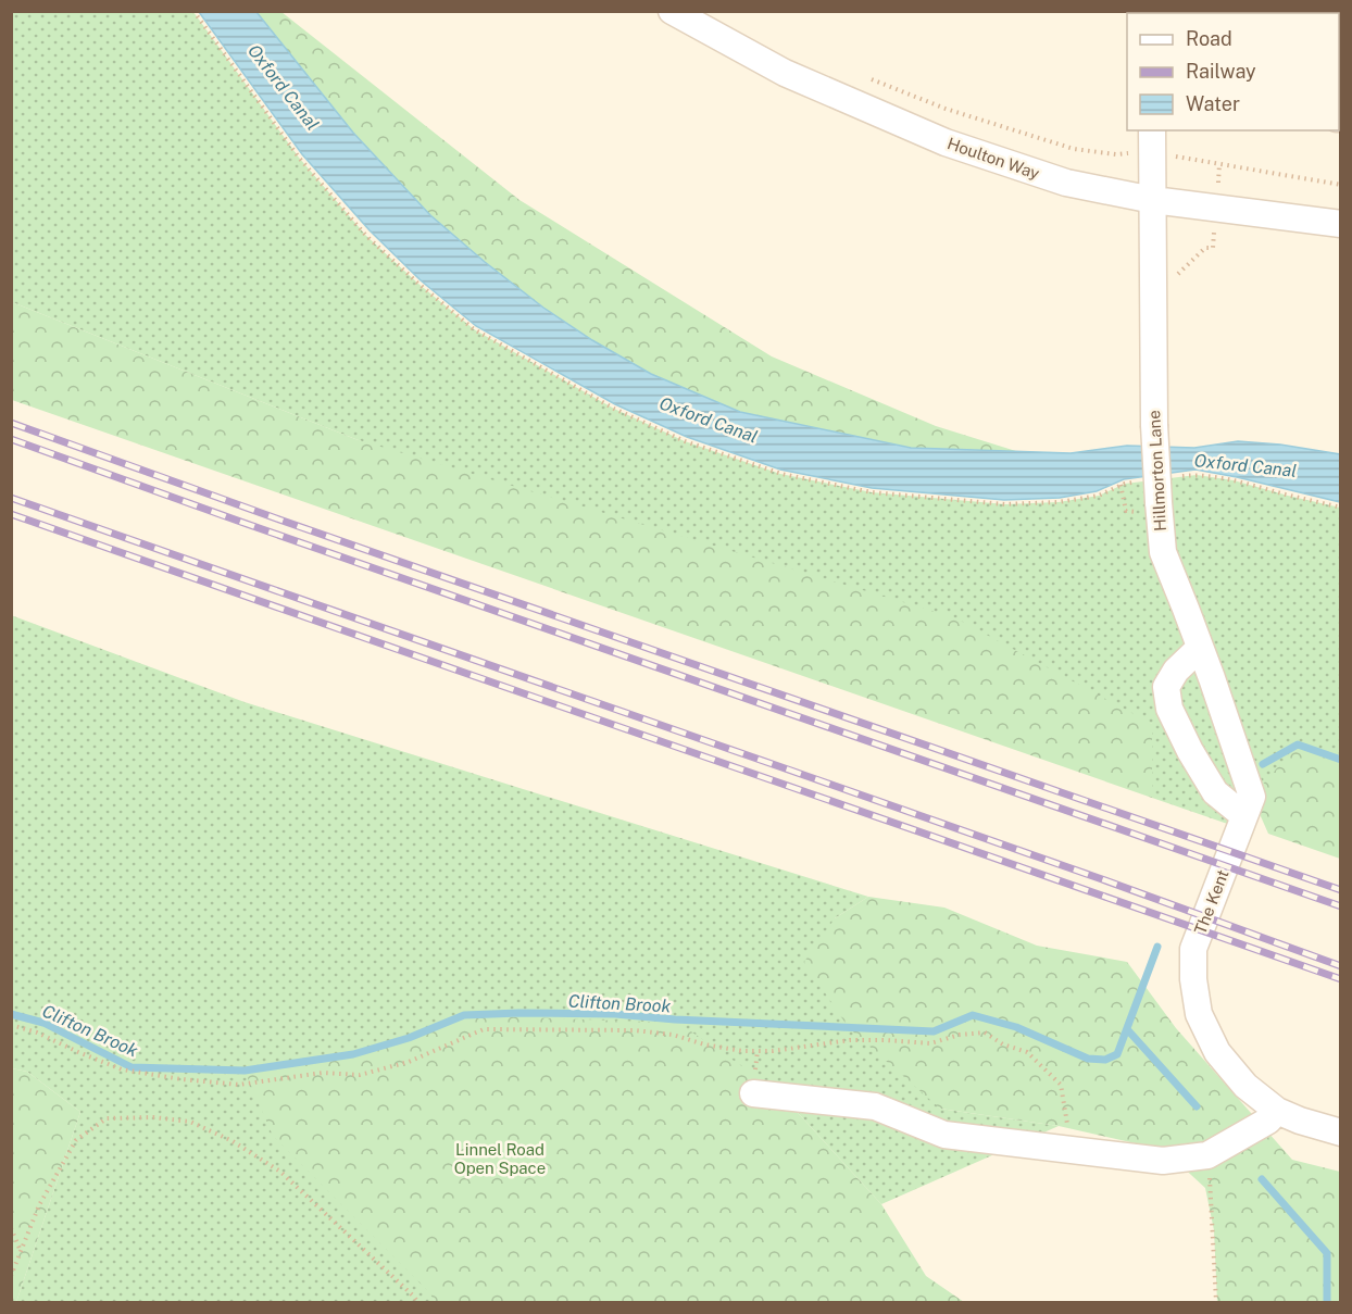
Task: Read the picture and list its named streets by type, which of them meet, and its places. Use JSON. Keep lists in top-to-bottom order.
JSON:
{
  "streets": {
    "street": ["Houlton Way", "Hillmorton Lane", "The Kent"]
  },
  "crossings": [
    ["Houlton Way", "Hillmorton Lane"],
    ["Hillmorton Lane", "The Kent"]
  ],
  "water": ["Oxford Canal", "Clifton Brook"],
  "parks": ["Linnel Road Open Space"],
  "legend": ["Road", "Railway", "Water"]
}
